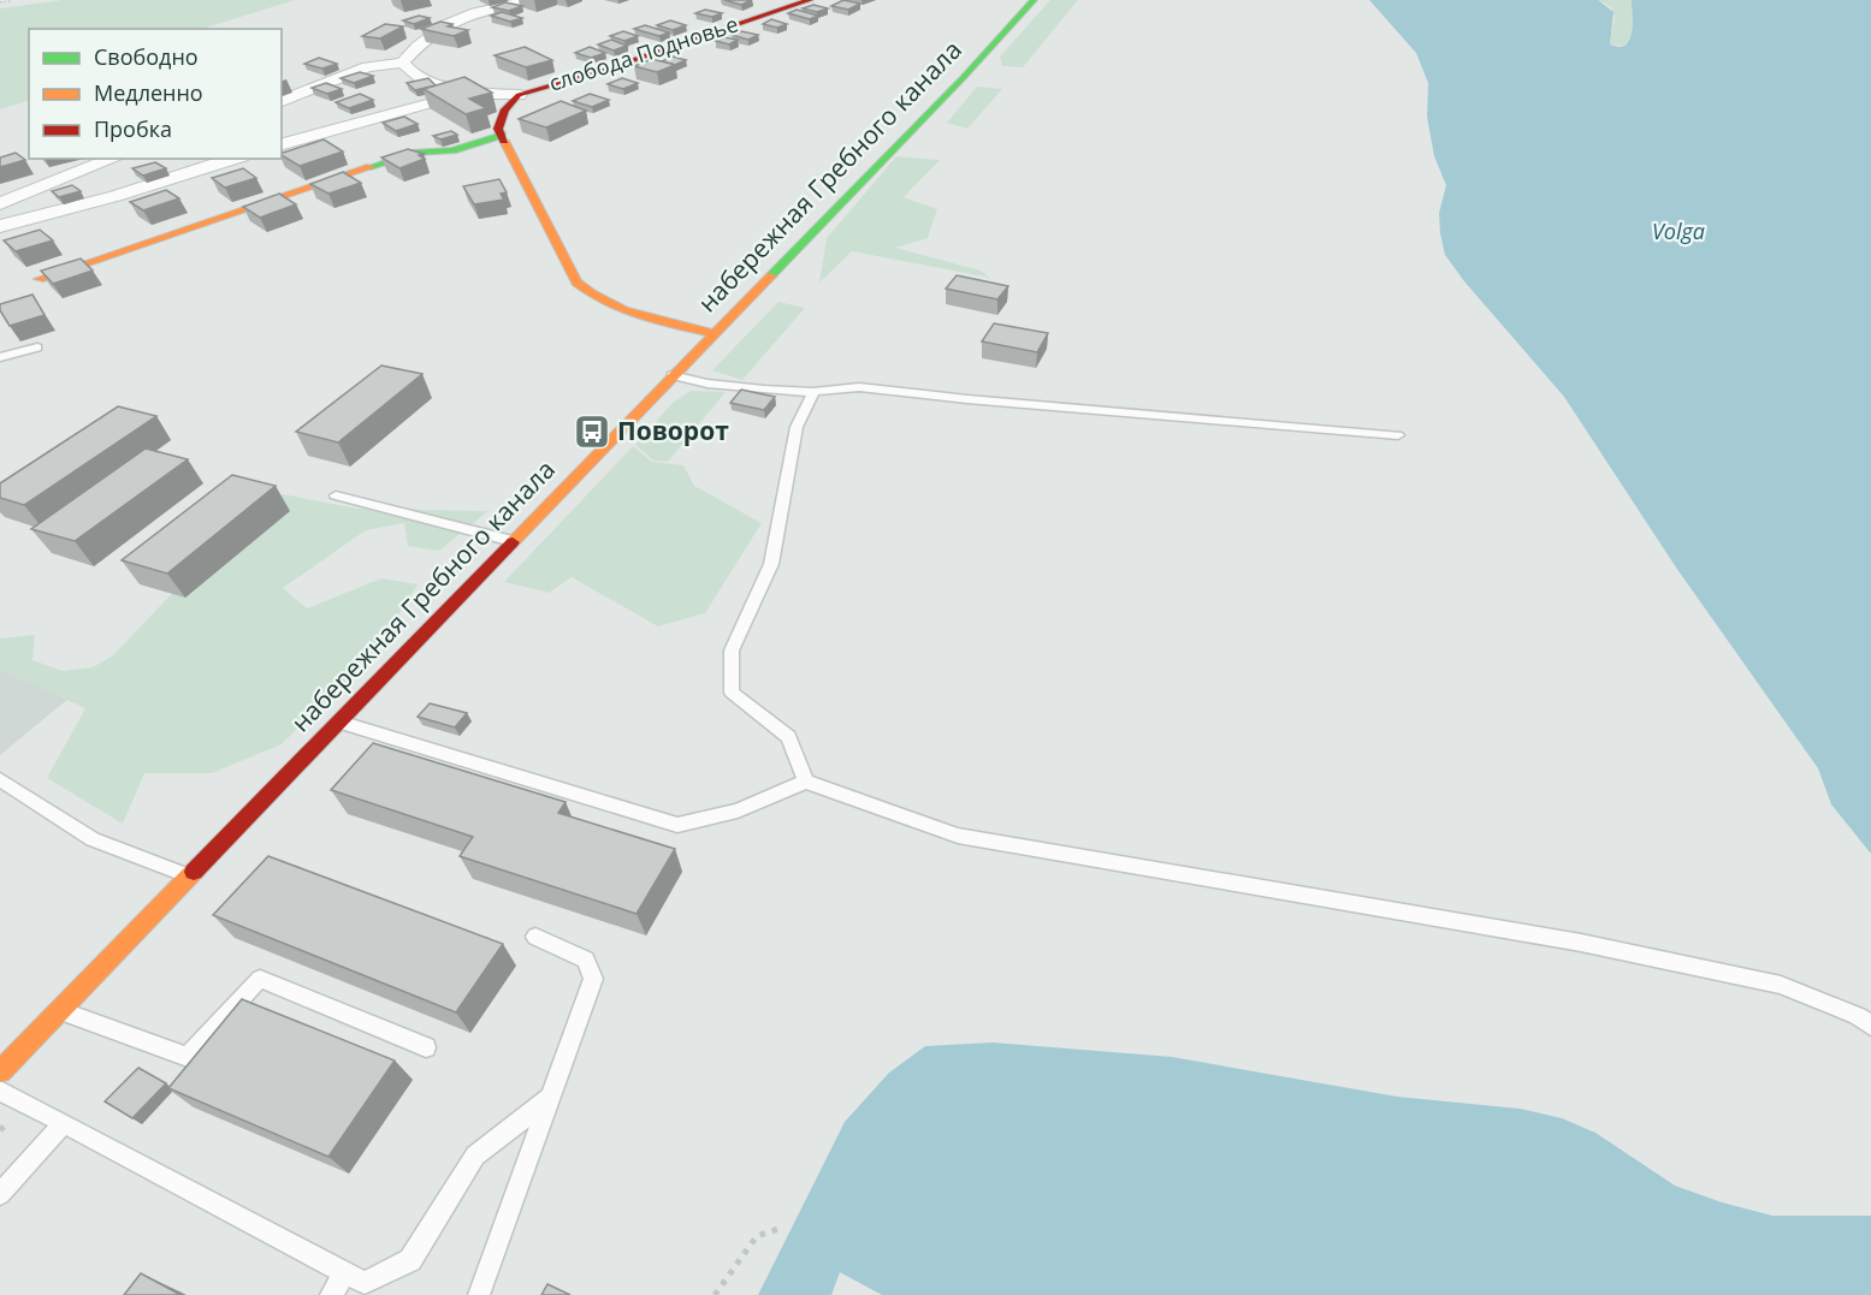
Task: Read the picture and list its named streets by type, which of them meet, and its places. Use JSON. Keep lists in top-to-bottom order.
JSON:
{
  "streets": {
    "street": ["слобода Подновье", "набережная Гребного канала"]
  },
  "water": ["Volga"],
  "places": {
    "bus stop": ["Поворот"]
  },
  "legend": ["Свободно", "Медленно", "Пробка"]
}
